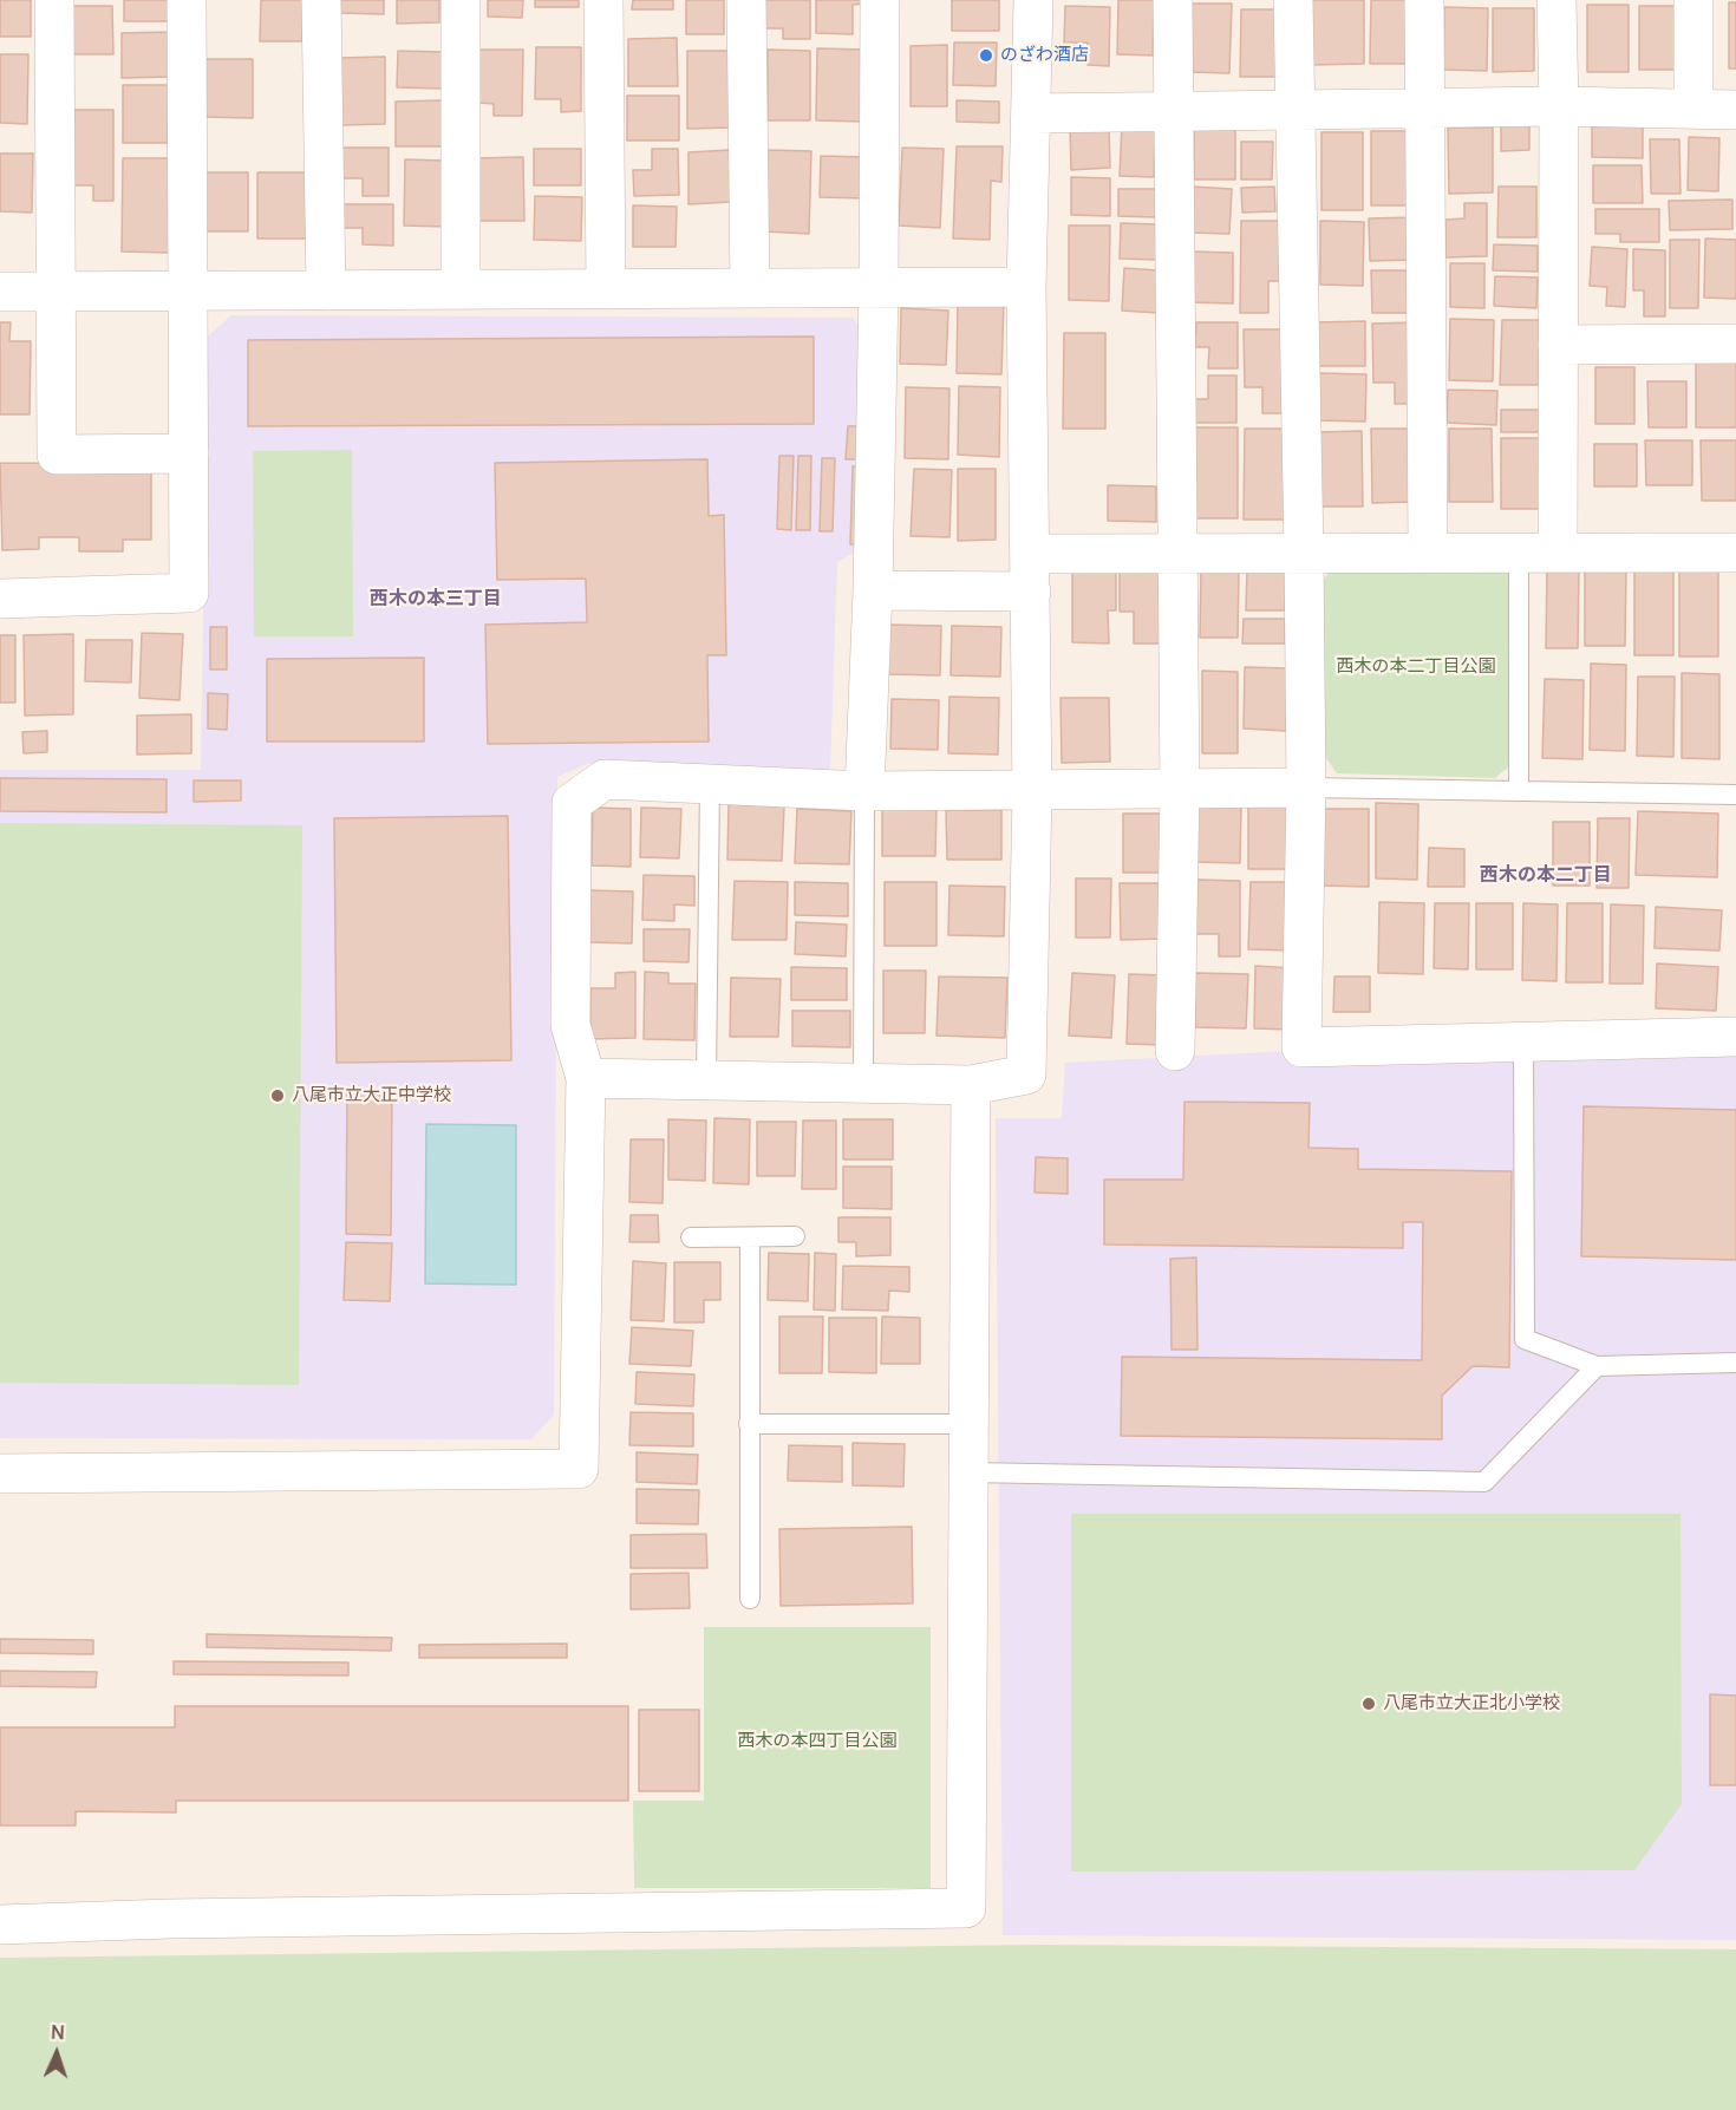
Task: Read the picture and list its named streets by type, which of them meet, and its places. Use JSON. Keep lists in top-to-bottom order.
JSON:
{
  "districts": ["西木の本三丁目", "西木の本二丁目"],
  "parks": ["西木の本二丁目公園", "西木の本四丁目公園"],
  "places": ["のざわ酒店", "八尾市立大正中学校", "八尾市立大正北小学校"],
  "north": "top"
}
